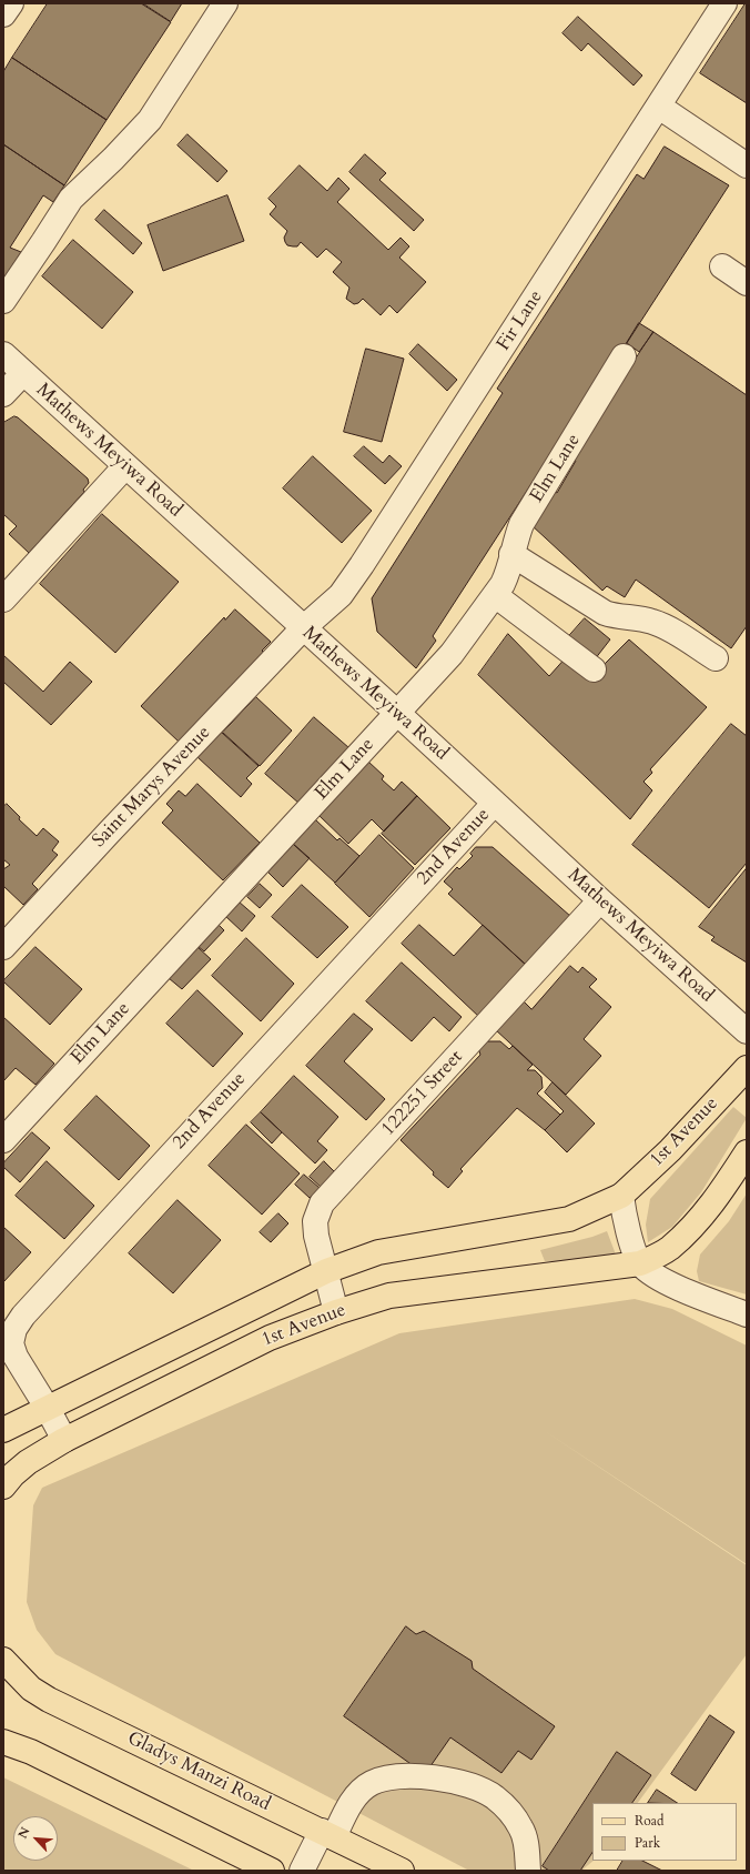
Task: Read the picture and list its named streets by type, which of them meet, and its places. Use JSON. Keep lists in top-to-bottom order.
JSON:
{
  "streets": {
    "main road": ["1st Avenue", "Gladys Manzi Road"],
    "street": [
      "Fir Lane",
      "Mathews Meyiwa Road",
      "Elm Lane",
      "Saint Marys Avenue",
      "2nd Avenue",
      "122251 Street"
    ]
  },
  "crossings": [
    ["Fir Lane", "Mathews Meyiwa Road"],
    ["Fir Lane", "Saint Marys Avenue"],
    ["Mathews Meyiwa Road", "Elm Lane"],
    ["Mathews Meyiwa Road", "Saint Marys Avenue"],
    ["Mathews Meyiwa Road", "2nd Avenue"],
    ["Mathews Meyiwa Road", "122251 Street"],
    ["2nd Avenue", "1st Avenue"],
    ["122251 Street", "1st Avenue"]
  ],
  "legend": ["Road", "Park"],
  "north": "top left"
}
